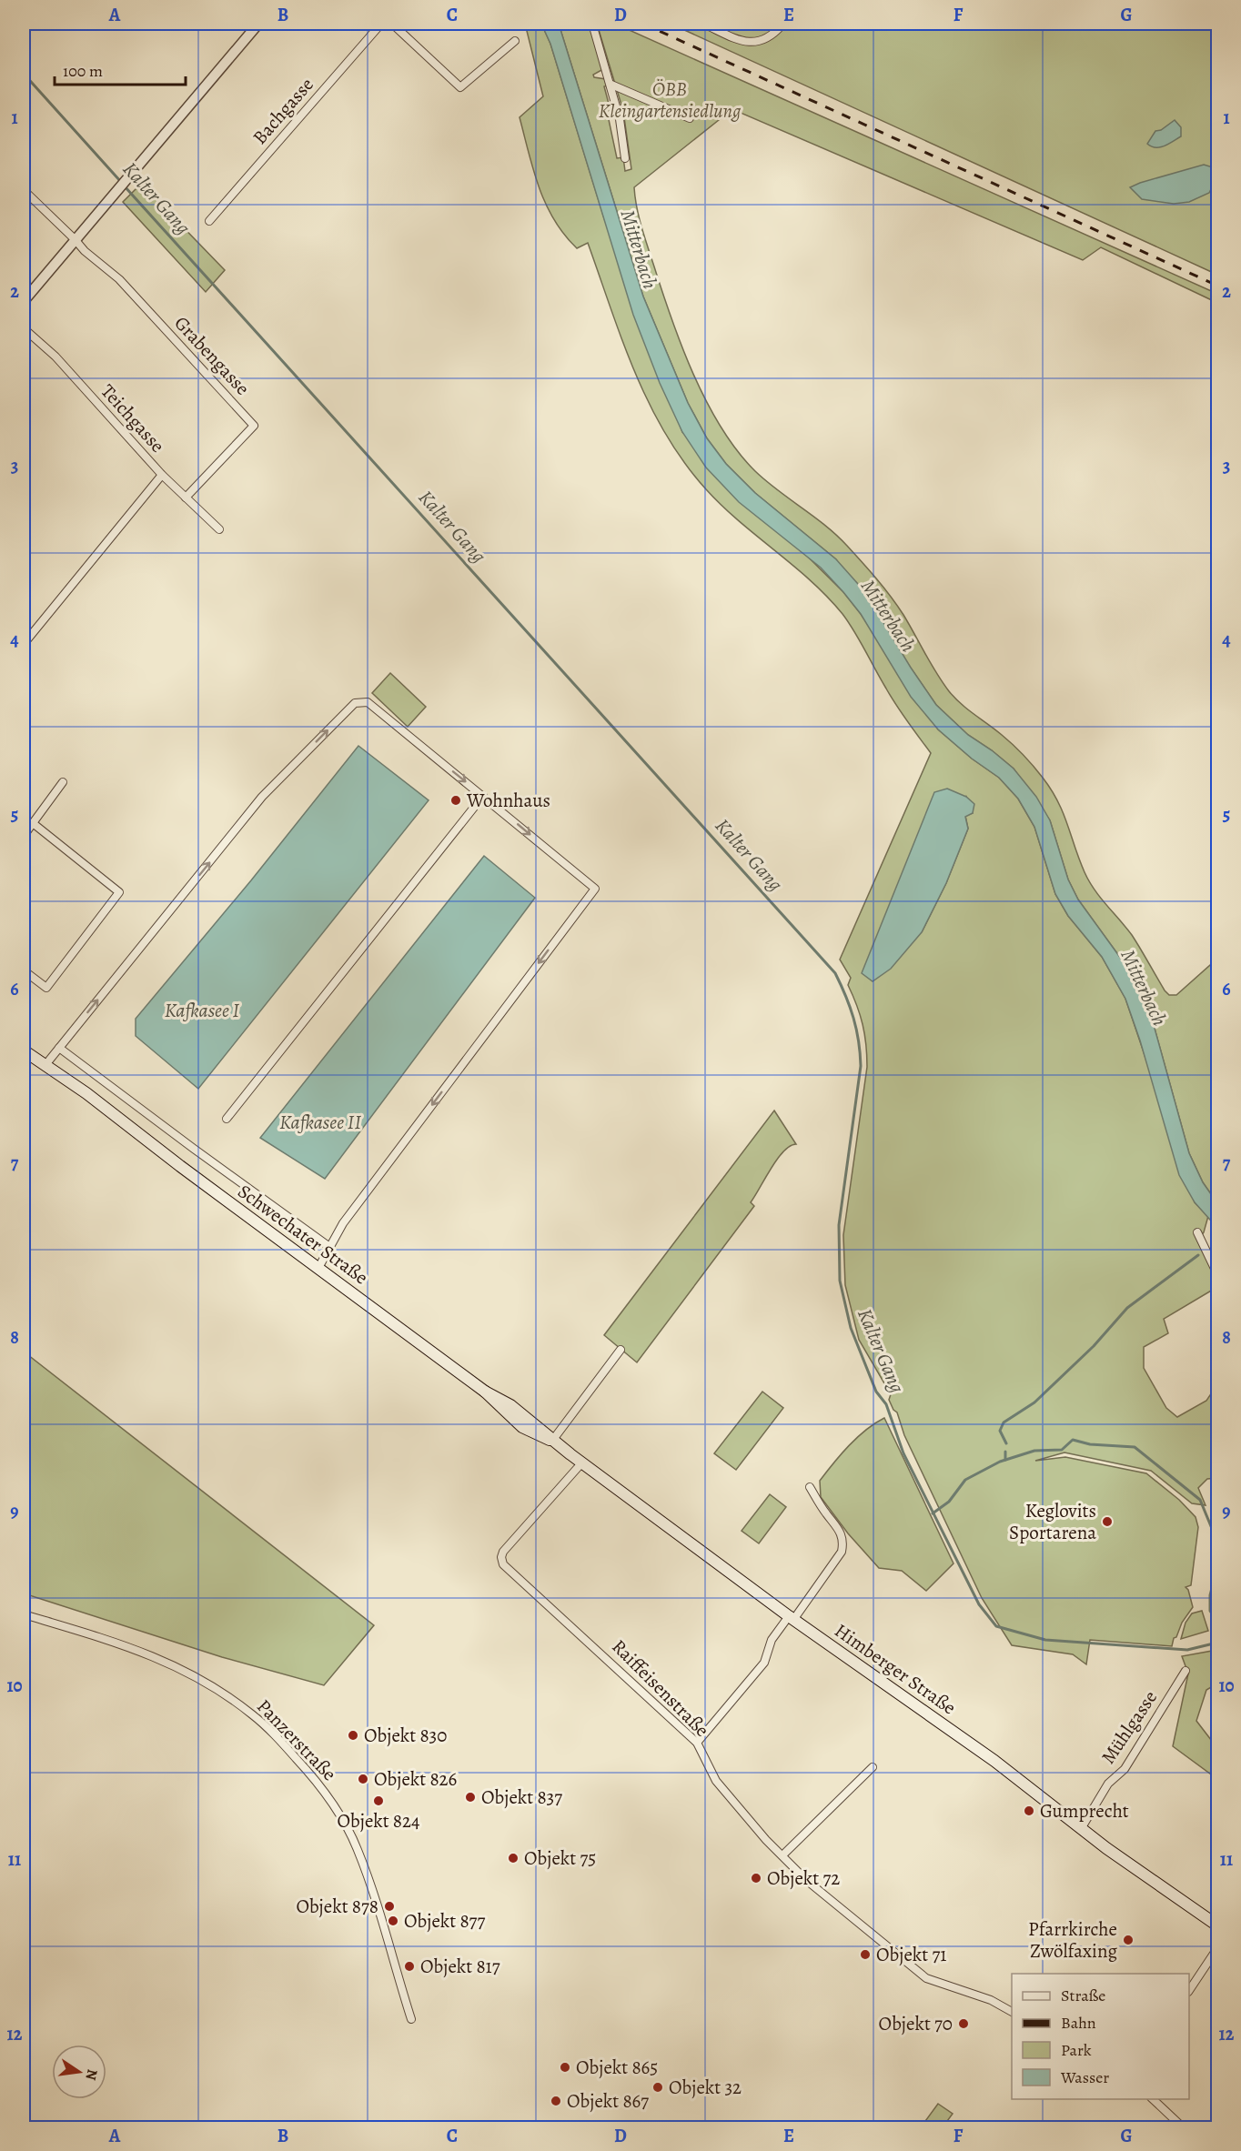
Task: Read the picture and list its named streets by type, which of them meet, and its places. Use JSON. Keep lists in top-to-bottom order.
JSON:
{
  "streets": {
    "main road": ["Schwechater Straße", "Himberger Straße"],
    "street": [
      "Bachgasse",
      "Grabengasse",
      "Teichgasse",
      "Raiffeisenstraße",
      "Mühlgasse",
      "Panzerstraße"
    ]
  },
  "crossings": [
    ["Grabengasse", "Teichgasse"],
    ["Schwechater Straße", "Himberger Straße"],
    ["Himberger Straße", "Raiffeisenstraße"],
    ["Himberger Straße", "Mühlgasse"]
  ],
  "water": [
    "Kalter Gang",
    "Mitterbach",
    "Kafkasee I",
    "Kafkasee II"
  ],
  "parks": ["ÖBB Kleingartensiedlung"],
  "places": [
    "Wohnhaus",
    "Keglovits Sportarena",
    "Objekt 830",
    "Objekt 826",
    "Objekt 837",
    "Objekt 824",
    "Gumprecht",
    "Objekt 75",
    "Objekt 72",
    "Objekt 878",
    "Objekt 877",
    "Pfarrkirche Zwölfaxing",
    "Objekt 71",
    "Objekt 817",
    "Objekt 70",
    "Objekt 865",
    "Objekt 32",
    "Objekt 867"
  ],
  "legend": [
    "Straße",
    "Bahn",
    "Park",
    "Wasser"
  ],
  "scale_bar": "100 m",
  "north": "right",
  "grid": {
    "columns": [
      "A",
      "B",
      "C",
      "D",
      "E",
      "F",
      "G"
    ],
    "rows": [
      "1",
      "2",
      "3",
      "4",
      "5",
      "6",
      "7",
      "8",
      "9",
      "10",
      "11",
      "12"
    ]
  }
}
